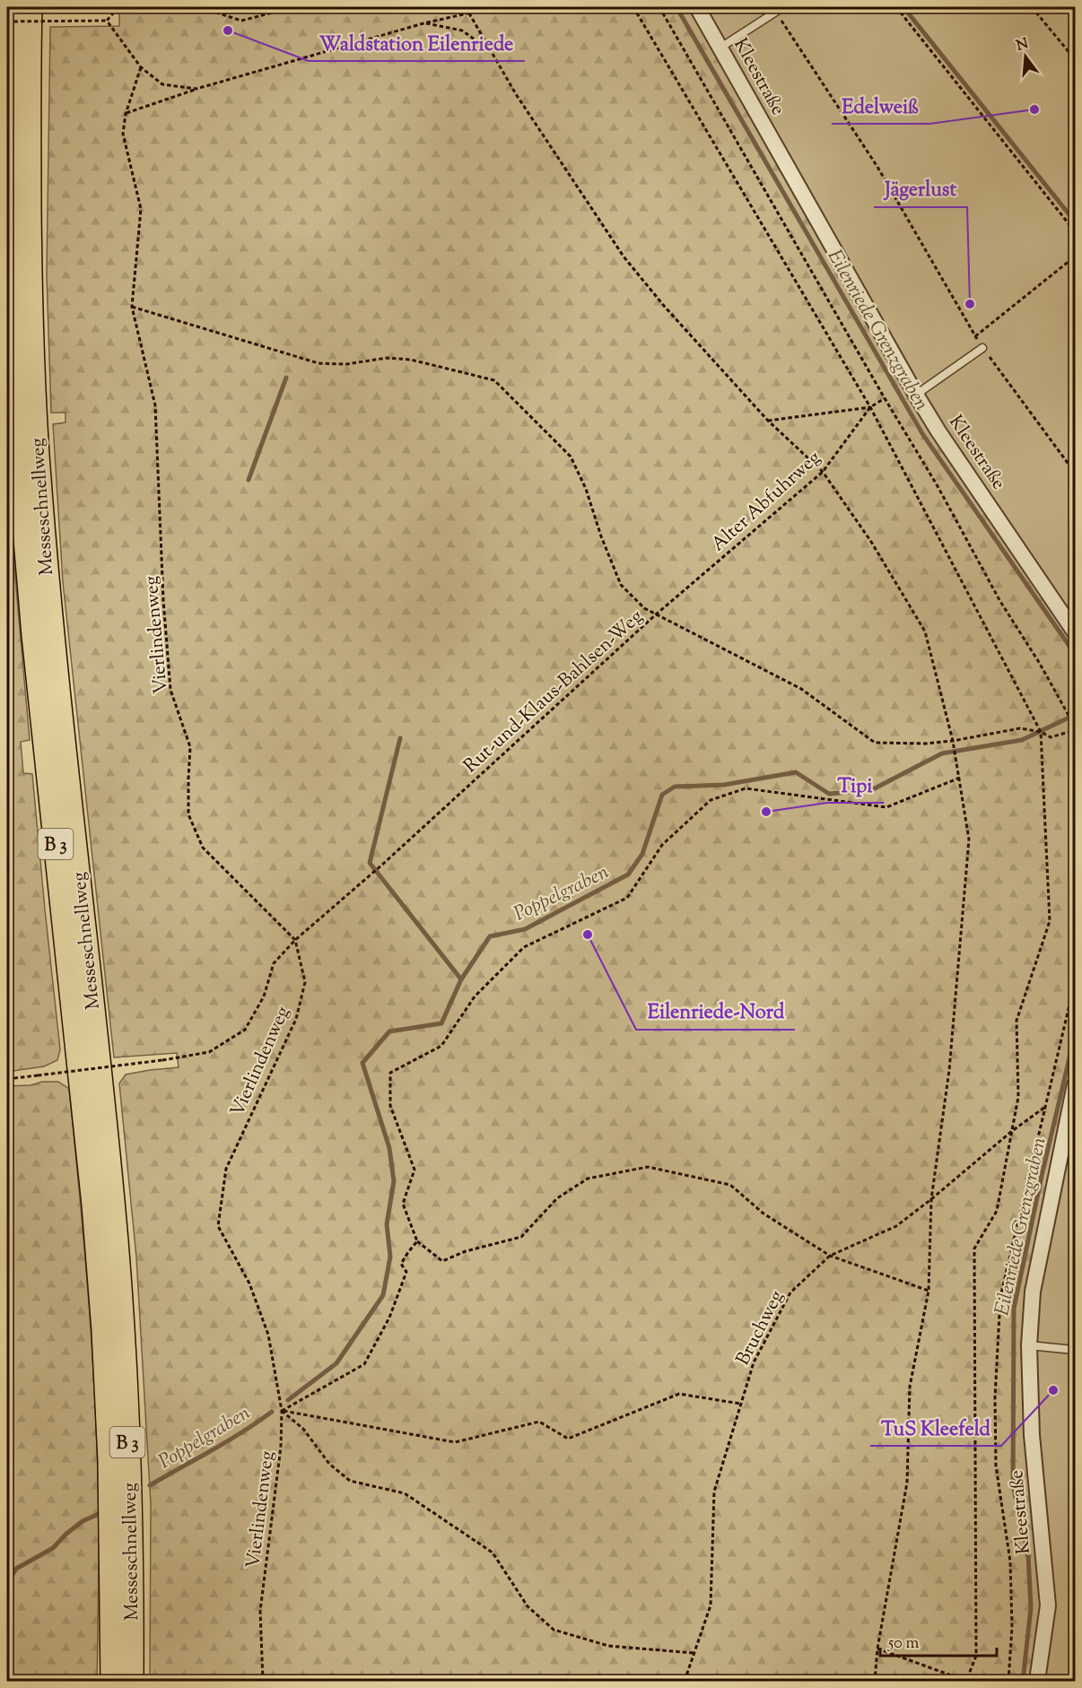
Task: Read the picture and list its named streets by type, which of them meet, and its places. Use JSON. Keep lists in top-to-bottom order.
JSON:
{
  "streets": {
    "highway": ["Messeschnellweg", "B 3"],
    "street": ["Kleestraße"],
    "path": [
      "Alter Abfuhrweg",
      "Vierlindenweg",
      "Rut-und-Klaus-Bahlsen-Weg",
      "Bruchweg"
    ]
  },
  "crossings": [
    ["Alter Abfuhrweg", "Rut-und-Klaus-Bahlsen-Weg"],
    ["Vierlindenweg", "Rut-und-Klaus-Bahlsen-Weg"]
  ],
  "water": ["Eilenriede Grenzgraben", "Poppelgraben"],
  "places": [
    "Waldstation Eilenriede",
    "Edelweiß",
    "Jägerlust",
    "Tipi",
    "Eilenriede-Nord",
    "TuS Kleefeld"
  ],
  "scale_bar": "50 m",
  "north": "top"
}
